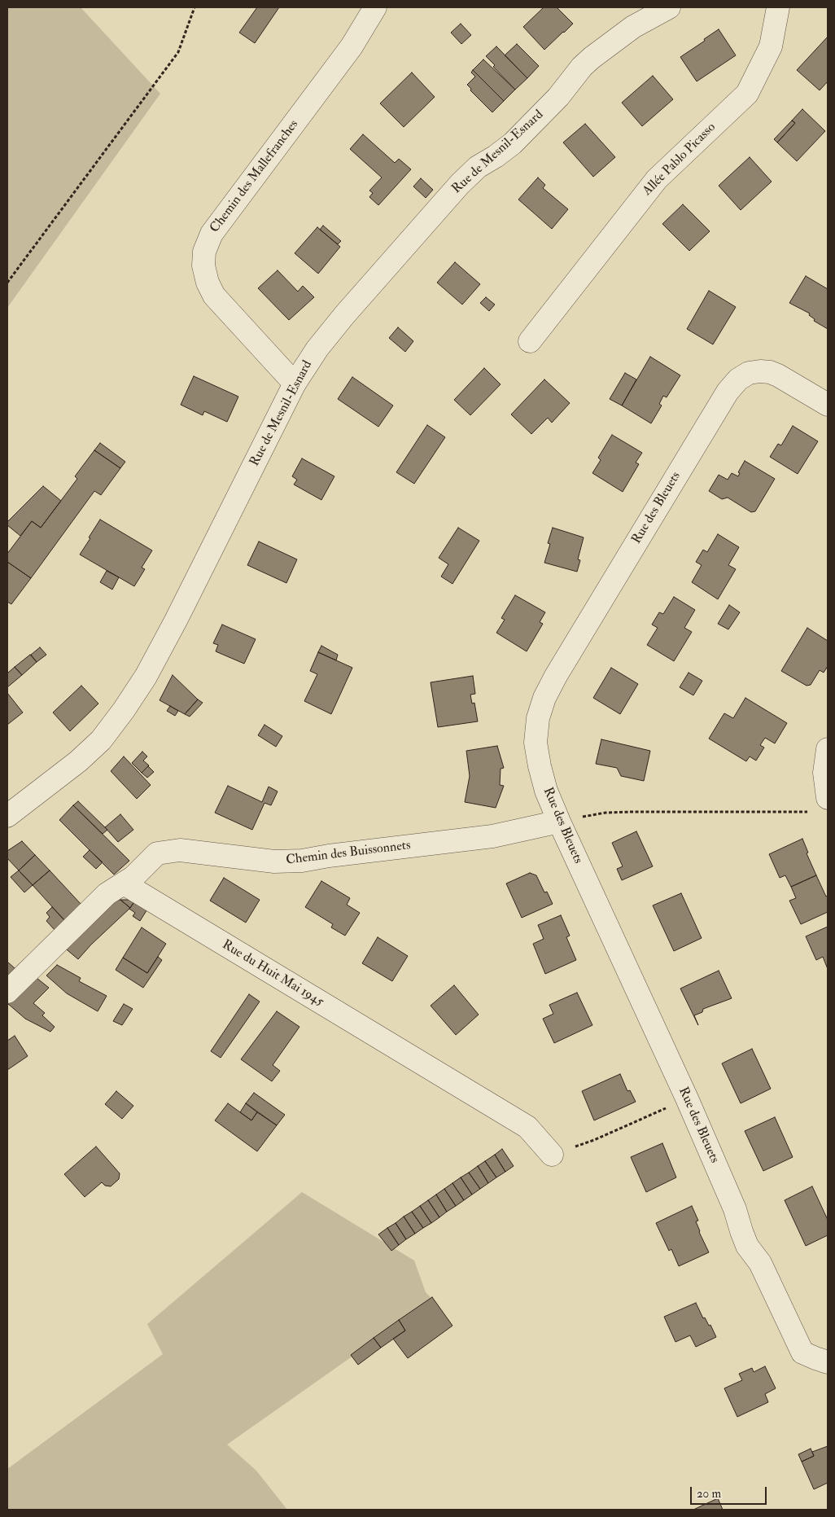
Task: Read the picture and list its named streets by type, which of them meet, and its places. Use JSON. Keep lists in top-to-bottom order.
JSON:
{
  "streets": {
    "street": [
      "Rue de Mesnil-Esnard",
      "Allée Pablo Picasso",
      "Chemin des Mallefranches",
      "Rue des Bleuets",
      "Chemin des Buissonnets",
      "Rue du Huit Mai 1945"
    ]
  },
  "crossings": [
    ["Rue de Mesnil-Esnard", "Chemin des Mallefranches"],
    ["Rue des Bleuets", "Chemin des Buissonnets"],
    ["Chemin des Buissonnets", "Rue du Huit Mai 1945"]
  ],
  "scale_bar": "20 m"
}
